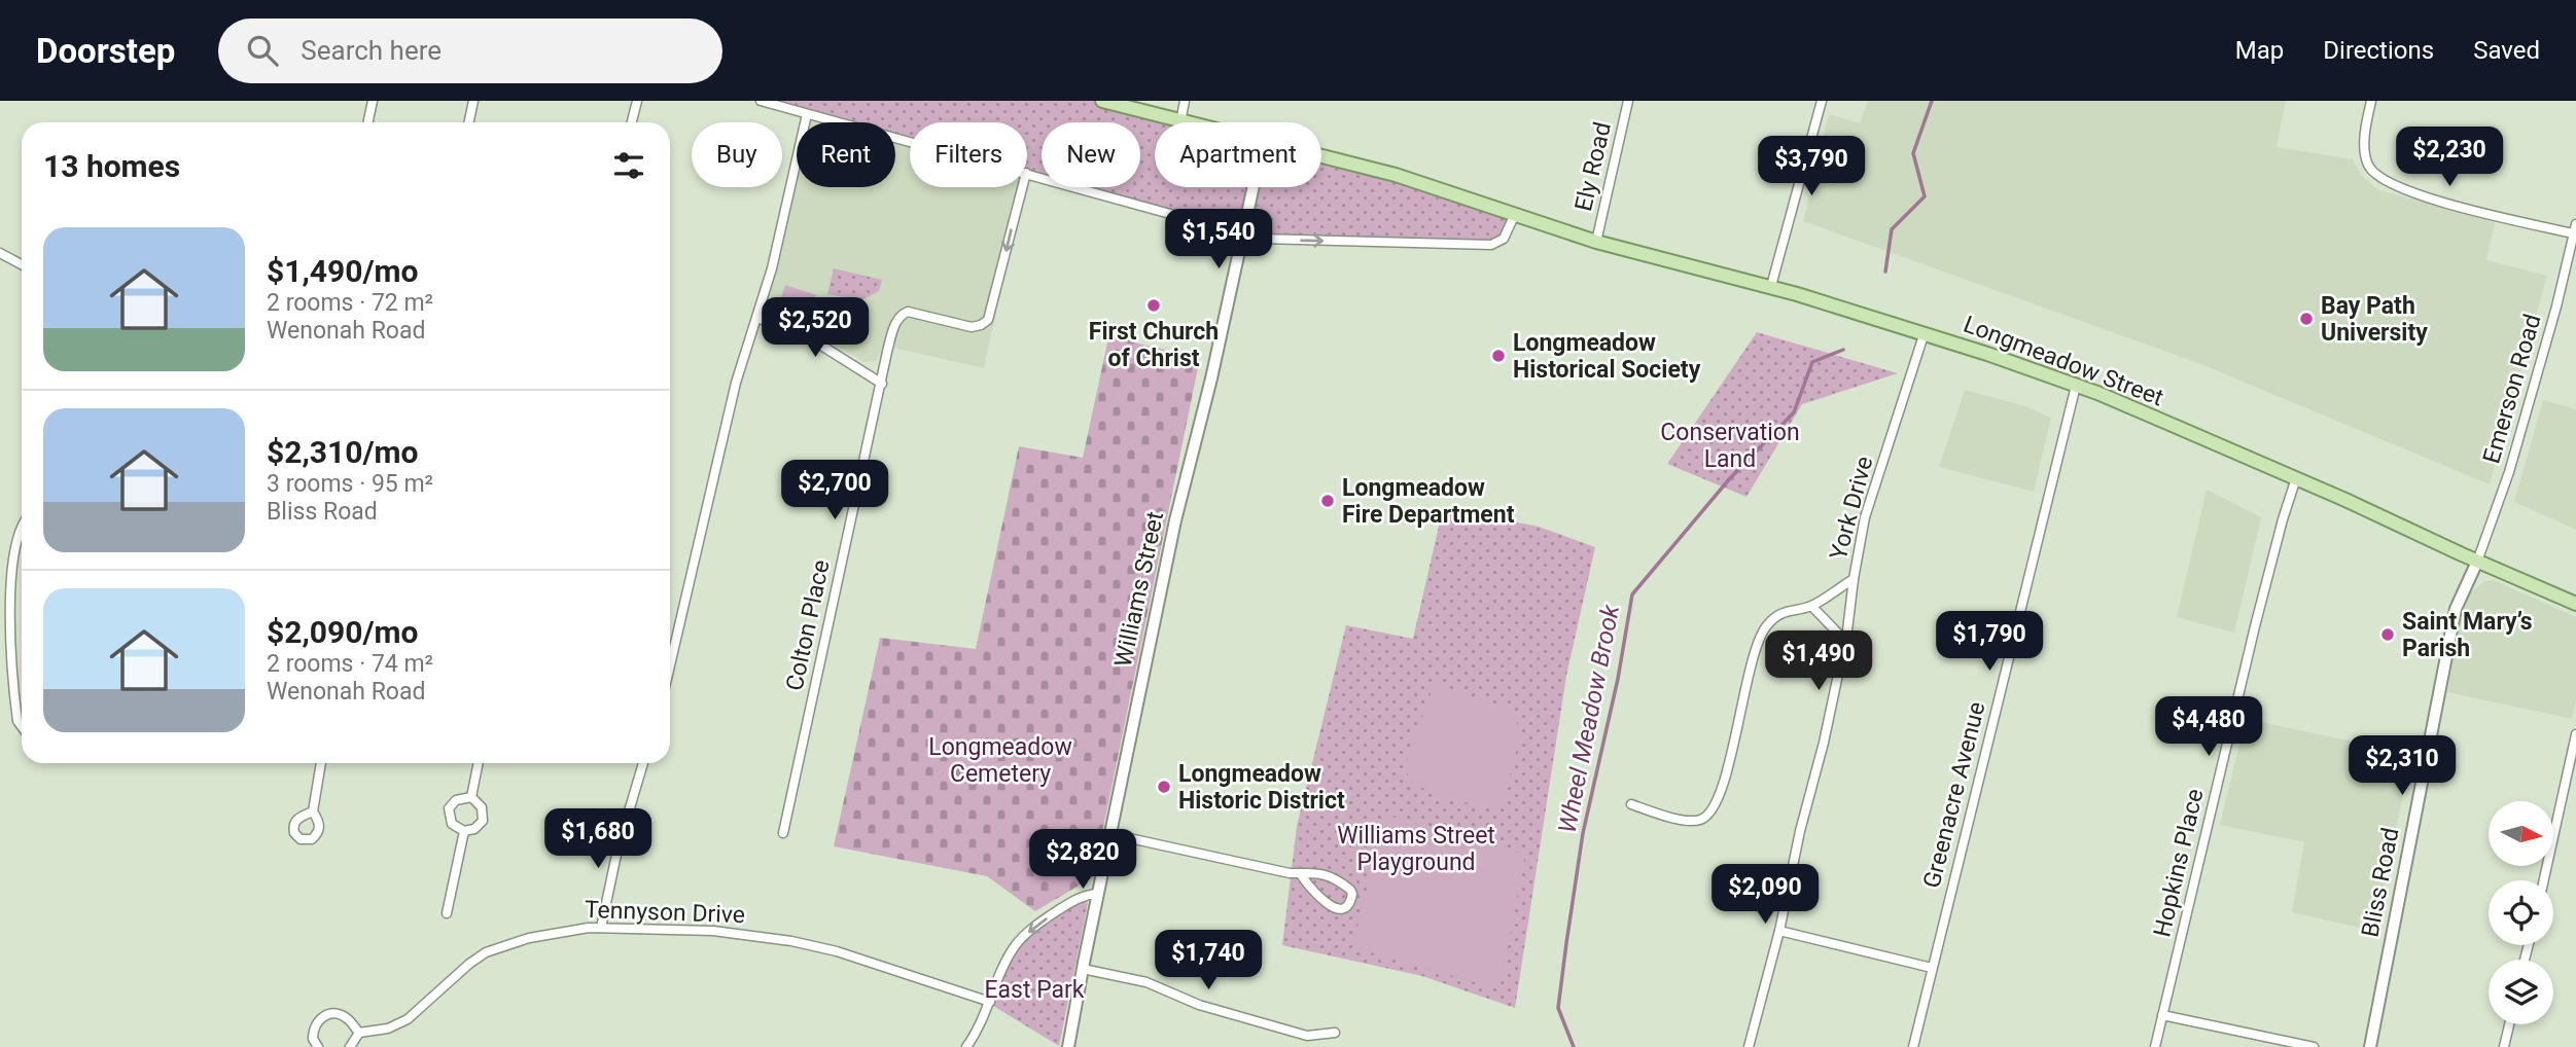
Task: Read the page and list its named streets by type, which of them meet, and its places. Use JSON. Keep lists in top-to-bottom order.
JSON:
{
  "streets": {
    "main road": ["Longmeadow Street", "Williams Street", "Bliss Road"],
    "street": [
      "Ely Road",
      "Emerson Road",
      "York Drive",
      "Colton Place",
      "Greenacre Avenue",
      "Hopkins Place",
      "Tennyson Drive"
    ]
  },
  "crossings": [
    ["Ely Road", "Longmeadow Street"],
    ["Longmeadow Street", "Emerson Road"],
    ["Longmeadow Street", "York Drive"],
    ["Longmeadow Street", "Greenacre Avenue"],
    ["Longmeadow Street", "Hopkins Place"],
    ["Longmeadow Street", "Bliss Road"],
    ["Emerson Road", "Bliss Road"]
  ],
  "water": ["Wheel Meadow Brook"],
  "parks": [
    "Conservation Land",
    "Longmeadow Cemetery",
    "Williams Street Playground",
    "East Park"
  ],
  "places": [
    "First Church of Christ",
    "Bay Path University",
    "Longmeadow Historical Society",
    "Longmeadow Fire Department",
    "Saint Mary’s Parish",
    "Longmeadow Historic District"
  ],
  "north": "right",
  "page": {
    "header": "Doorstep",
    "search": "Search here",
    "nav": ["Map", "Directions", "Saved"],
    "chip": [
      "Buy",
      "Rent",
      "Filters",
      "New",
      "Apartment"
    ],
    "heading": "13 homes",
    "price": [
      "$2,230",
      "$3,790",
      "$1,540",
      "$2,520",
      "$2,700",
      "$1,790",
      "$1,490",
      "$4,480",
      "$2,310",
      "$1,680",
      "$2,820",
      "$2,090",
      "$1,740"
    ],
    "list": [
      {
        "name": "$1,490/mo",
        "note": "2 rooms · 72 m² · Wenonah Road"
      },
      {
        "name": "$2,310/mo",
        "note": "3 rooms · 95 m² · Bliss Road"
      },
      {
        "name": "$2,090/mo",
        "note": "2 rooms · 74 m² · Wenonah Road"
      }
    ]
  }
}
